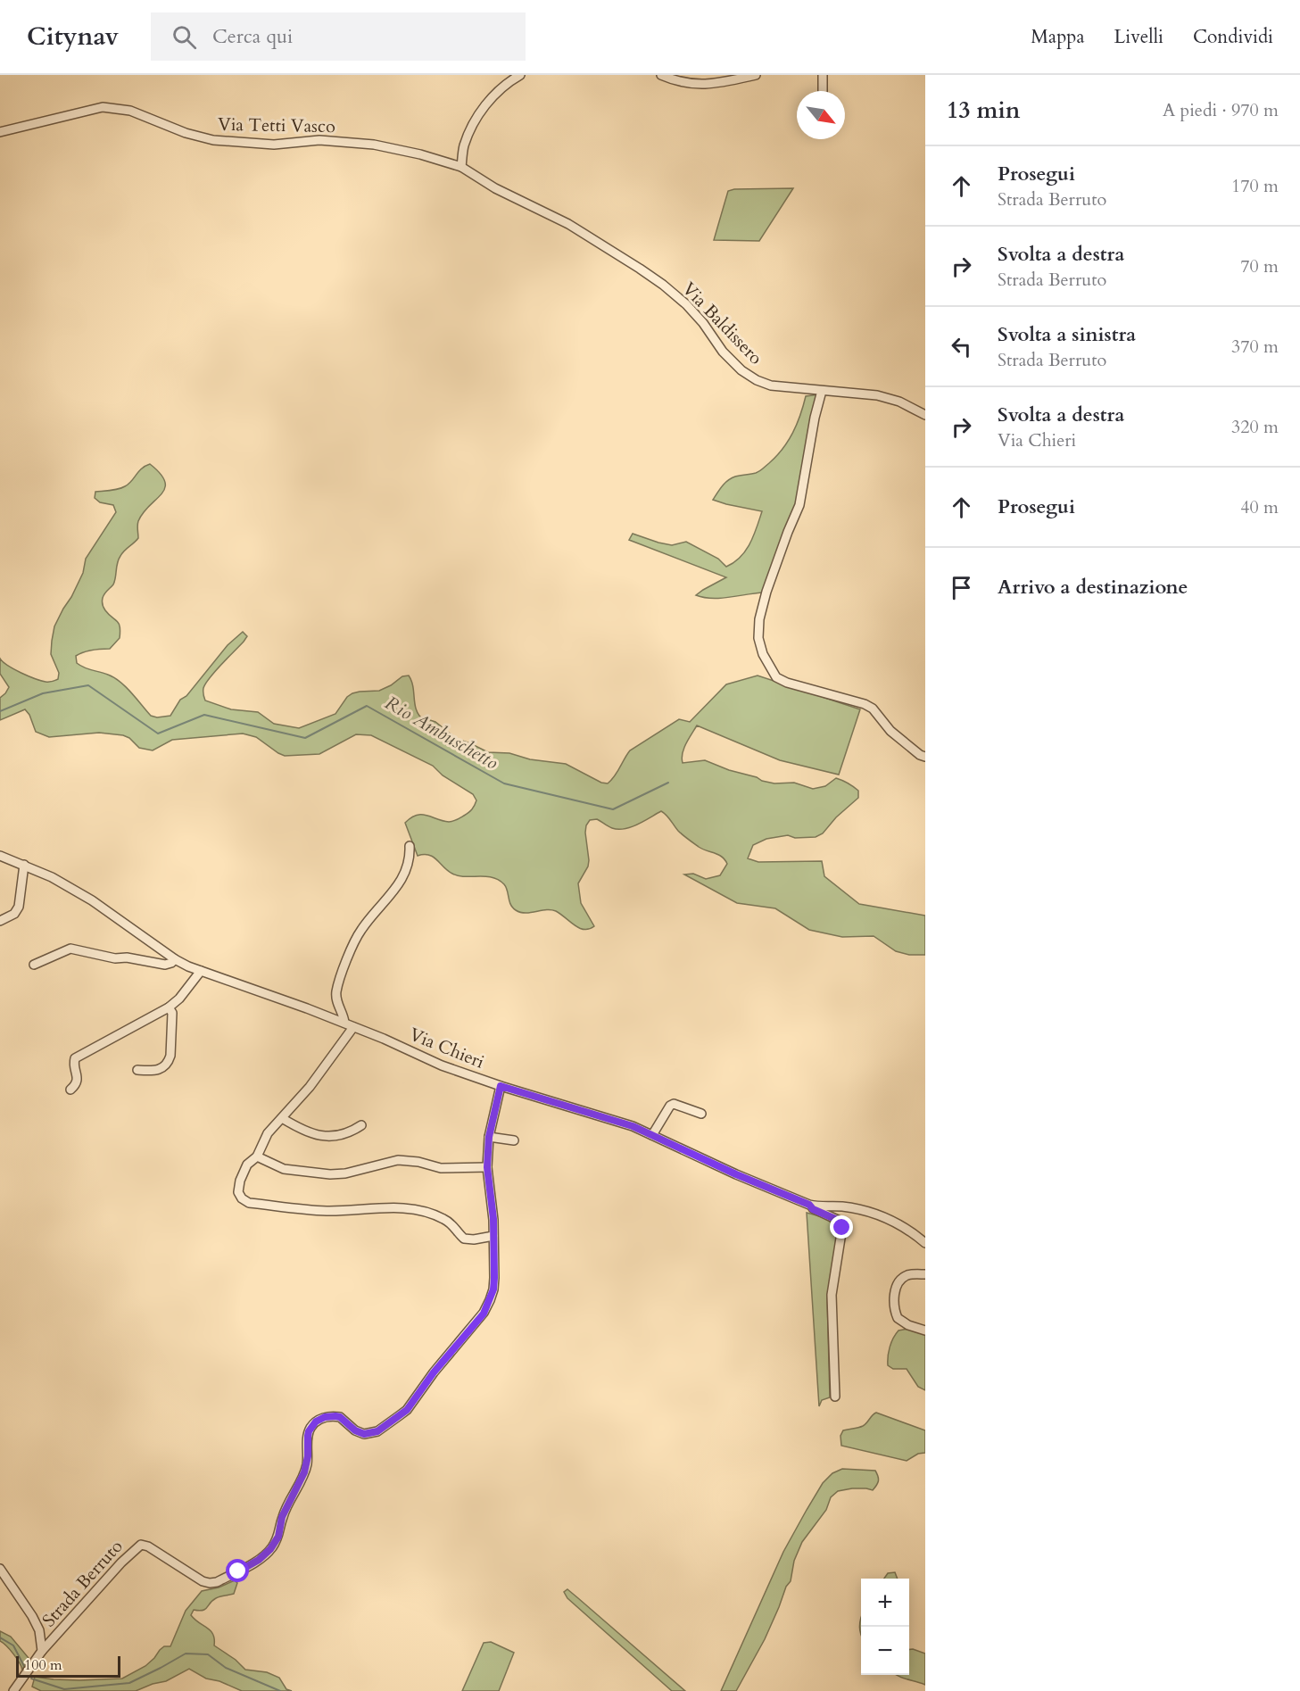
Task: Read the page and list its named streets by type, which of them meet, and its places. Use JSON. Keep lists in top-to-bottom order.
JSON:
{
  "streets": {
    "street": [
      "Via Tetti Vasco",
      "Via Baldissero",
      "Via Chieri",
      "Strada Berruto"
    ]
  },
  "crossings": [
    ["Via Tetti Vasco", "Via Baldissero"],
    ["Via Chieri", "Strada Berruto"]
  ],
  "water": ["Rio Ambuschetto"],
  "scale_bar": "100 m",
  "north": "bottom right",
  "page": {
    "header": "Citynav",
    "search": "Cerca qui",
    "nav": ["Mappa", "Livelli", "Condividi"],
    "heading": ["13 min", "A piedi · 970 m"],
    "list": [
      ["Prosegui", "Strada Berruto", "170 m"],
      ["Svolta a destra", "Strada Berruto", "70 m"],
      ["Svolta a sinistra", "Strada Berruto", "370 m"],
      ["Svolta a destra", "Via Chieri", "320 m"],
      ["Prosegui", "40 m"],
      "Arrivo a destinazione"
    ],
    "map_buttons": ["+", "−"],
    "scale": "100 m"
  }
}
